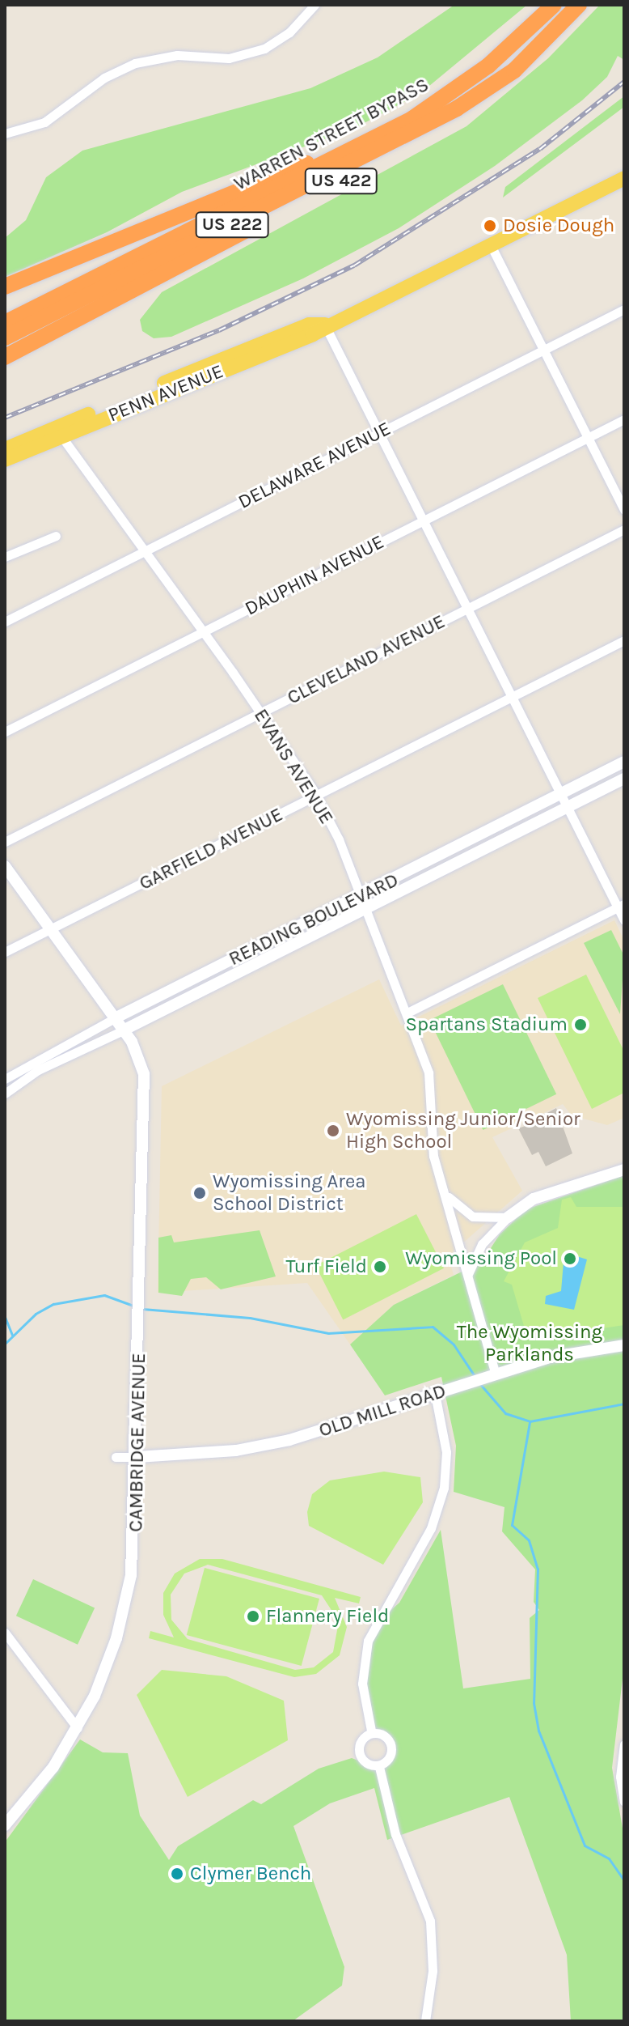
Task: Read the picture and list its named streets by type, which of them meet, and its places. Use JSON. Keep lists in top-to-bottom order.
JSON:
{
  "streets": {
    "highway": ["WARREN STREET BYPASS", "US 422", "US 222"],
    "main road": ["PENN AVENUE"],
    "street": [
      "DELAWARE AVENUE",
      "DAUPHIN AVENUE",
      "CLEVELAND AVENUE",
      "EVANS AVENUE",
      "GARFIELD AVENUE",
      "READING BOULEVARD",
      "OLD MILL ROAD",
      "CAMBRIDGE AVENUE"
    ]
  },
  "crossings": [
    ["WARREN STREET BYPASS", "US 422"],
    ["PENN AVENUE", "EVANS AVENUE"],
    ["DELAWARE AVENUE", "EVANS AVENUE"],
    ["DAUPHIN AVENUE", "EVANS AVENUE"],
    ["CLEVELAND AVENUE", "EVANS AVENUE"],
    ["EVANS AVENUE", "GARFIELD AVENUE"],
    ["EVANS AVENUE", "READING BOULEVARD"],
    ["EVANS AVENUE", "OLD MILL ROAD"],
    ["GARFIELD AVENUE", "CAMBRIDGE AVENUE"],
    ["READING BOULEVARD", "CAMBRIDGE AVENUE"],
    ["OLD MILL ROAD", "CAMBRIDGE AVENUE"]
  ],
  "parks": ["The Wyomissing Parklands"],
  "places": [
    "Dosie Dough",
    "Spartans Stadium",
    "Wyomissing Junior/Senior High School",
    "Wyomissing Area School District",
    "Wyomissing Pool",
    "Turf Field",
    "Flannery Field",
    "Clymer Bench"
  ]
}
